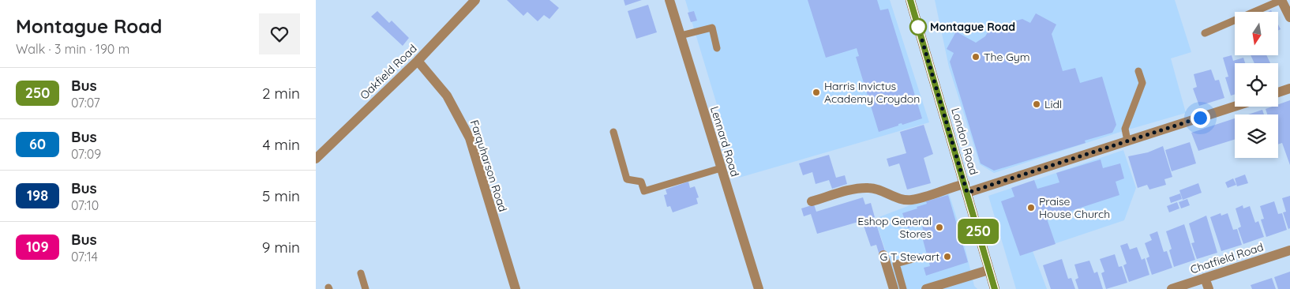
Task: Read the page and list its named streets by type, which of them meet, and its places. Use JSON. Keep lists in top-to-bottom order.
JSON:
{
  "streets": {
    "street": [
      "Oakfield Road",
      "Lennard Road",
      "London Road",
      "Farquharson Road",
      "Chatfield Road"
    ]
  },
  "crossings": [
    ["Oakfield Road", "Farquharson Road"]
  ],
  "places": [
    "Montague Road",
    "The Gym",
    "Harris Invictus Academy Croydon",
    "Lidl",
    "Praise House Church",
    "Eshop General Stores",
    "G T Stewart"
  ],
  "lines": ["bus line 250"],
  "north": "bottom",
  "page": {
    "heading": ["Montague Road", "Walk · 3 min · 190 m"],
    "on_map": "250",
    "list": [
      {
        "mark": "250",
        "name": "Bus",
        "note": "07:07",
        "value": "2 min"
      },
      {
        "mark": "60",
        "name": "Bus",
        "note": "07:09",
        "value": "4 min"
      },
      {
        "mark": "198",
        "name": "Bus",
        "note": "07:10",
        "value": "5 min"
      },
      {
        "mark": "109",
        "name": "Bus",
        "note": "07:14",
        "value": "9 min"
      }
    ]
  }
}
